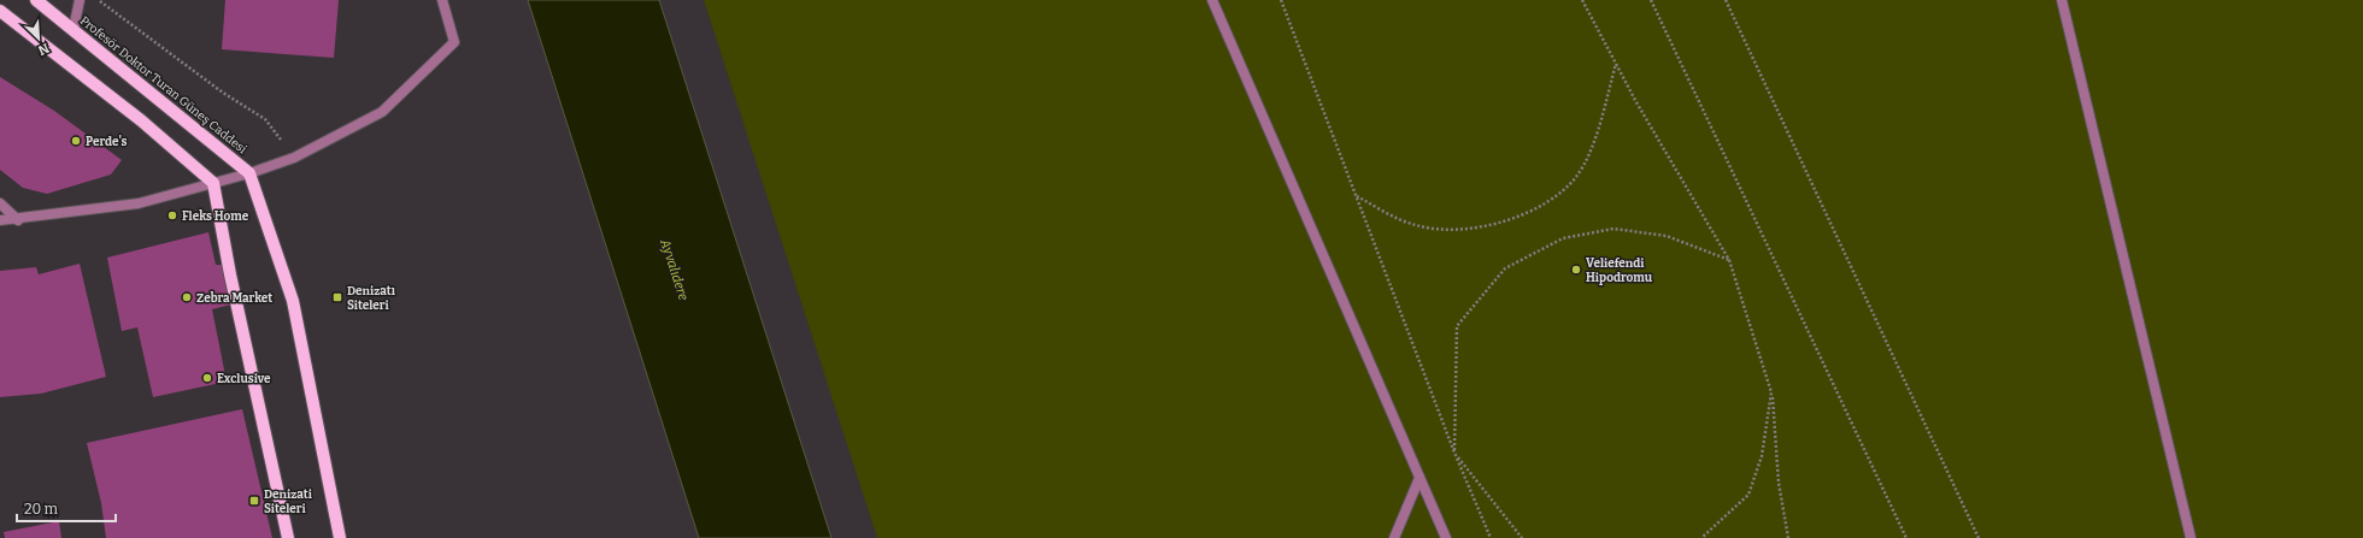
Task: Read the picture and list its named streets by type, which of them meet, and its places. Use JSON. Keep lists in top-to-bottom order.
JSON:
{
  "streets": {
    "main road": ["Profesör Doktor Turan Güneş Caddesi"]
  },
  "water": ["Ayvalıdere"],
  "places": {
    "other": [
      "Perde's",
      "Fleks Home",
      "Veliefendi Hipodromu",
      "Zebra Market",
      "Exclusive"
    ],
    "transit": ["Denizatı Siteleri", "Denizati Siteleri"]
  },
  "scale_bar": "20 m",
  "north": "bottom right"
}
